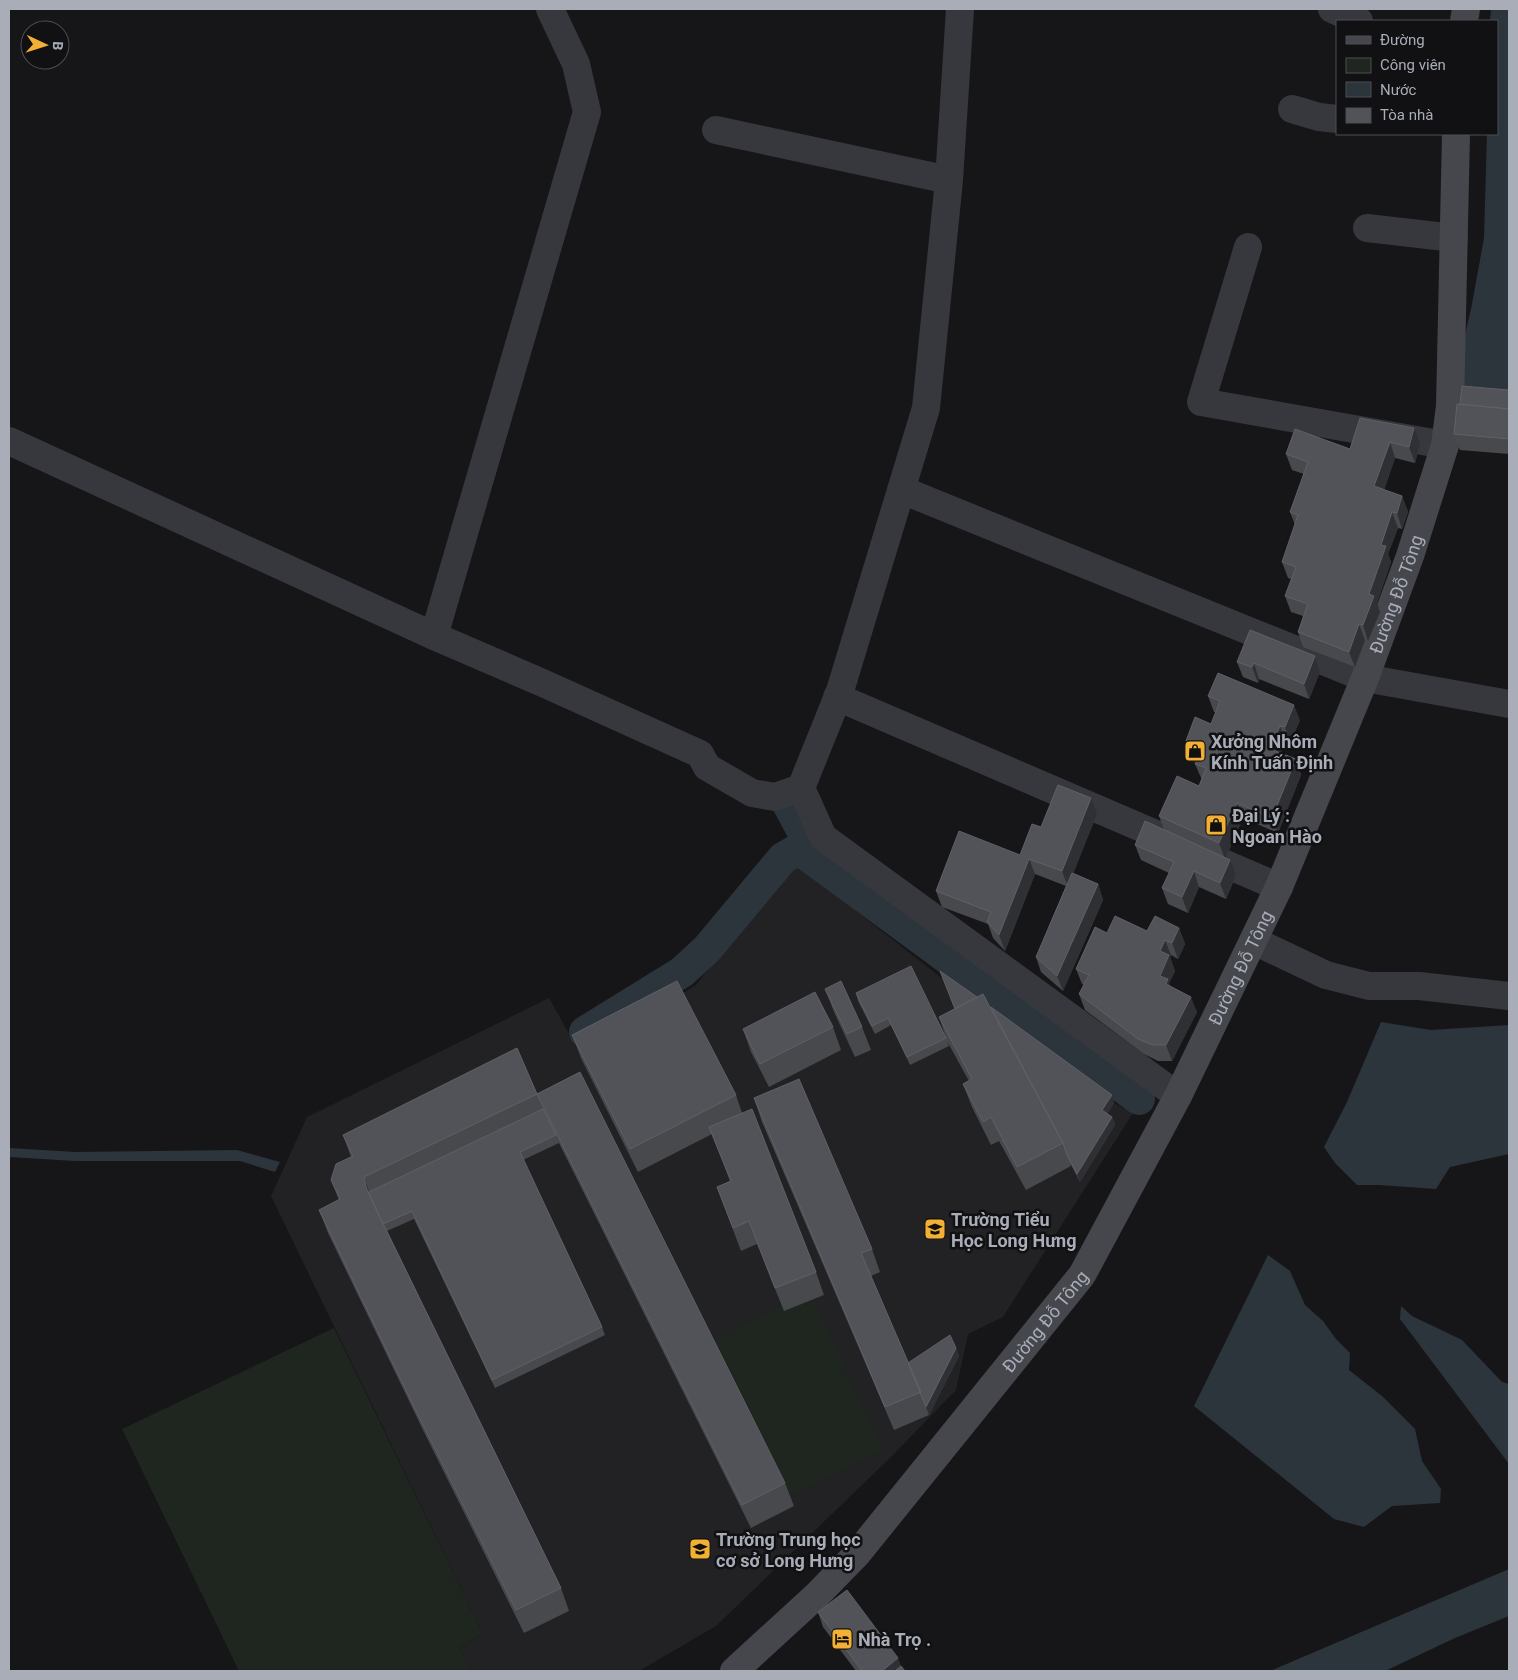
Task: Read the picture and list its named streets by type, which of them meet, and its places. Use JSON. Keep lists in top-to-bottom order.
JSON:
{
  "streets": {
    "main road": ["Đường Đỗ Tông"]
  },
  "places": {
    "shop": ["Xưởng Nhôm Kính Tuấn Định", "Đại Lý : Ngoan Hào"],
    "school or university": ["Trường Tiểu Học Long Hưng", "Trường Trung học cơ sở Long Hưng"],
    "hotel": ["Nhà Trọ ."]
  },
  "legend": [
    "Đường",
    "Công viên",
    "Nước",
    "Tòa nhà"
  ],
  "north": "right"
}
